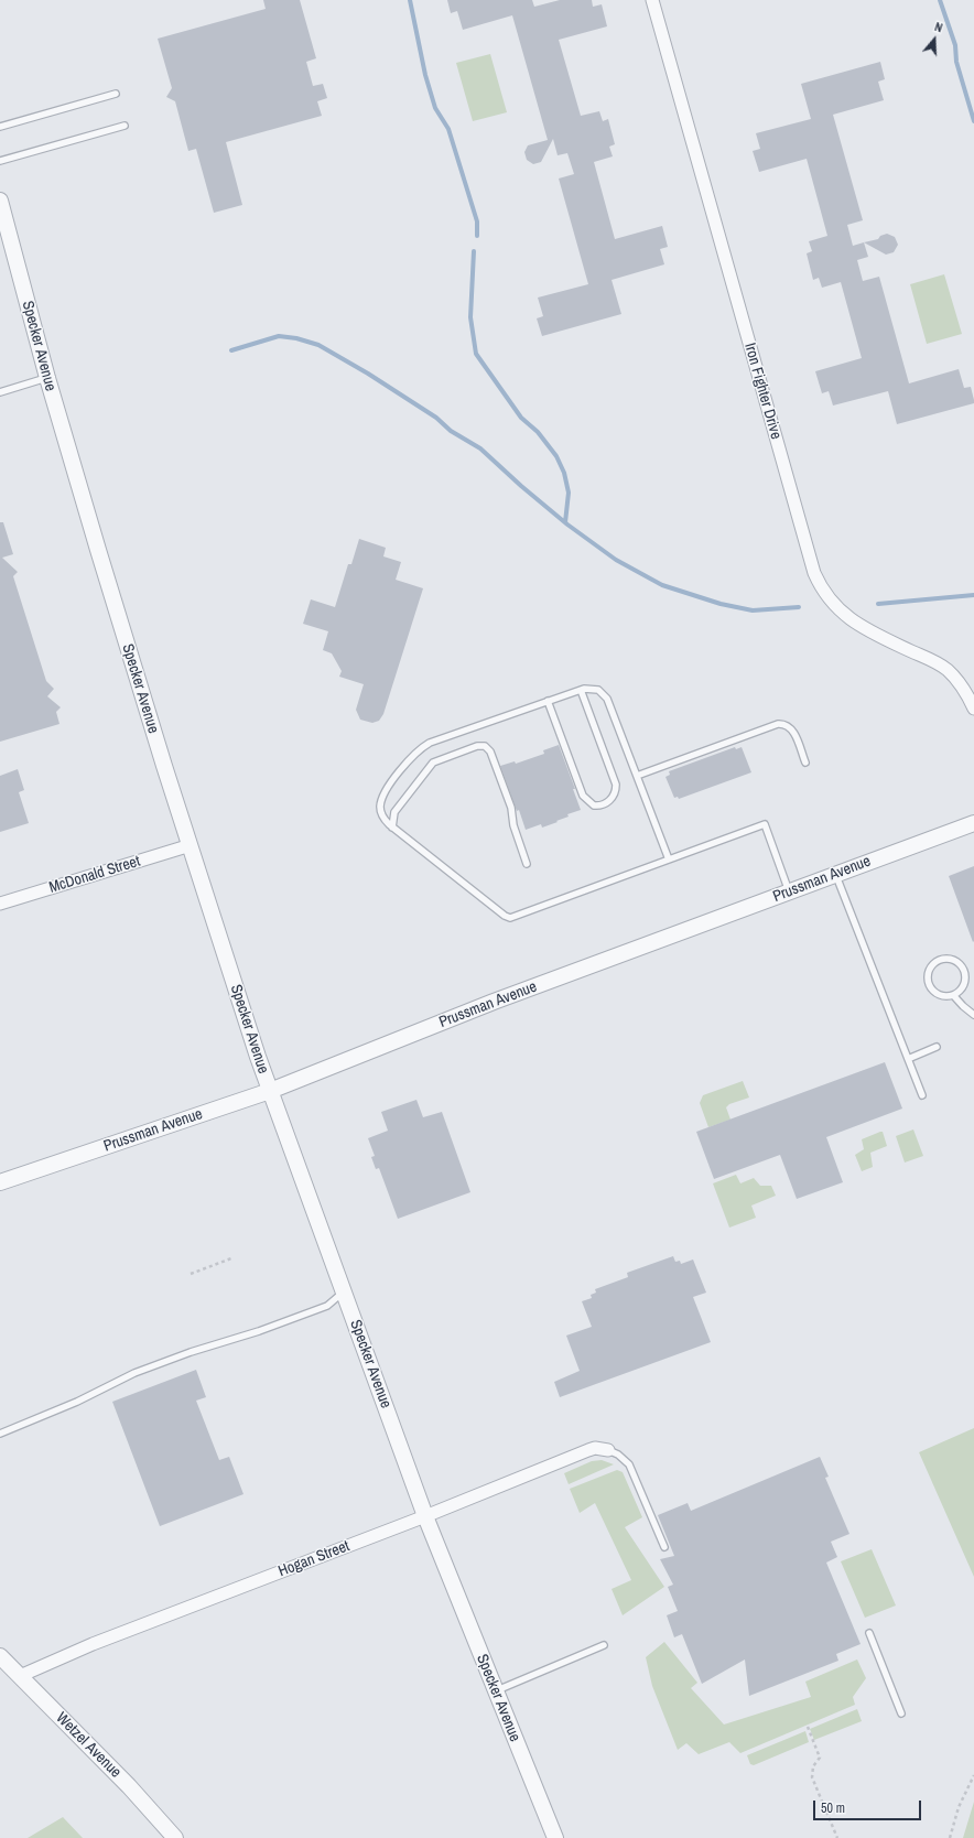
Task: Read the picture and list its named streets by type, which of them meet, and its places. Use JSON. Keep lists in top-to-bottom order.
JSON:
{
  "streets": {
    "street": [
      "Specker Avenue",
      "Iron Fighter Drive",
      "McDonald Street",
      "Prussman Avenue",
      "Hogan Street",
      "Wetzel Avenue"
    ]
  },
  "crossings": [
    ["Specker Avenue", "McDonald Street"],
    ["Specker Avenue", "Prussman Avenue"],
    ["Specker Avenue", "Hogan Street"],
    ["Hogan Street", "Wetzel Avenue"]
  ],
  "scale_bar": "50 m",
  "north": "top"
}
